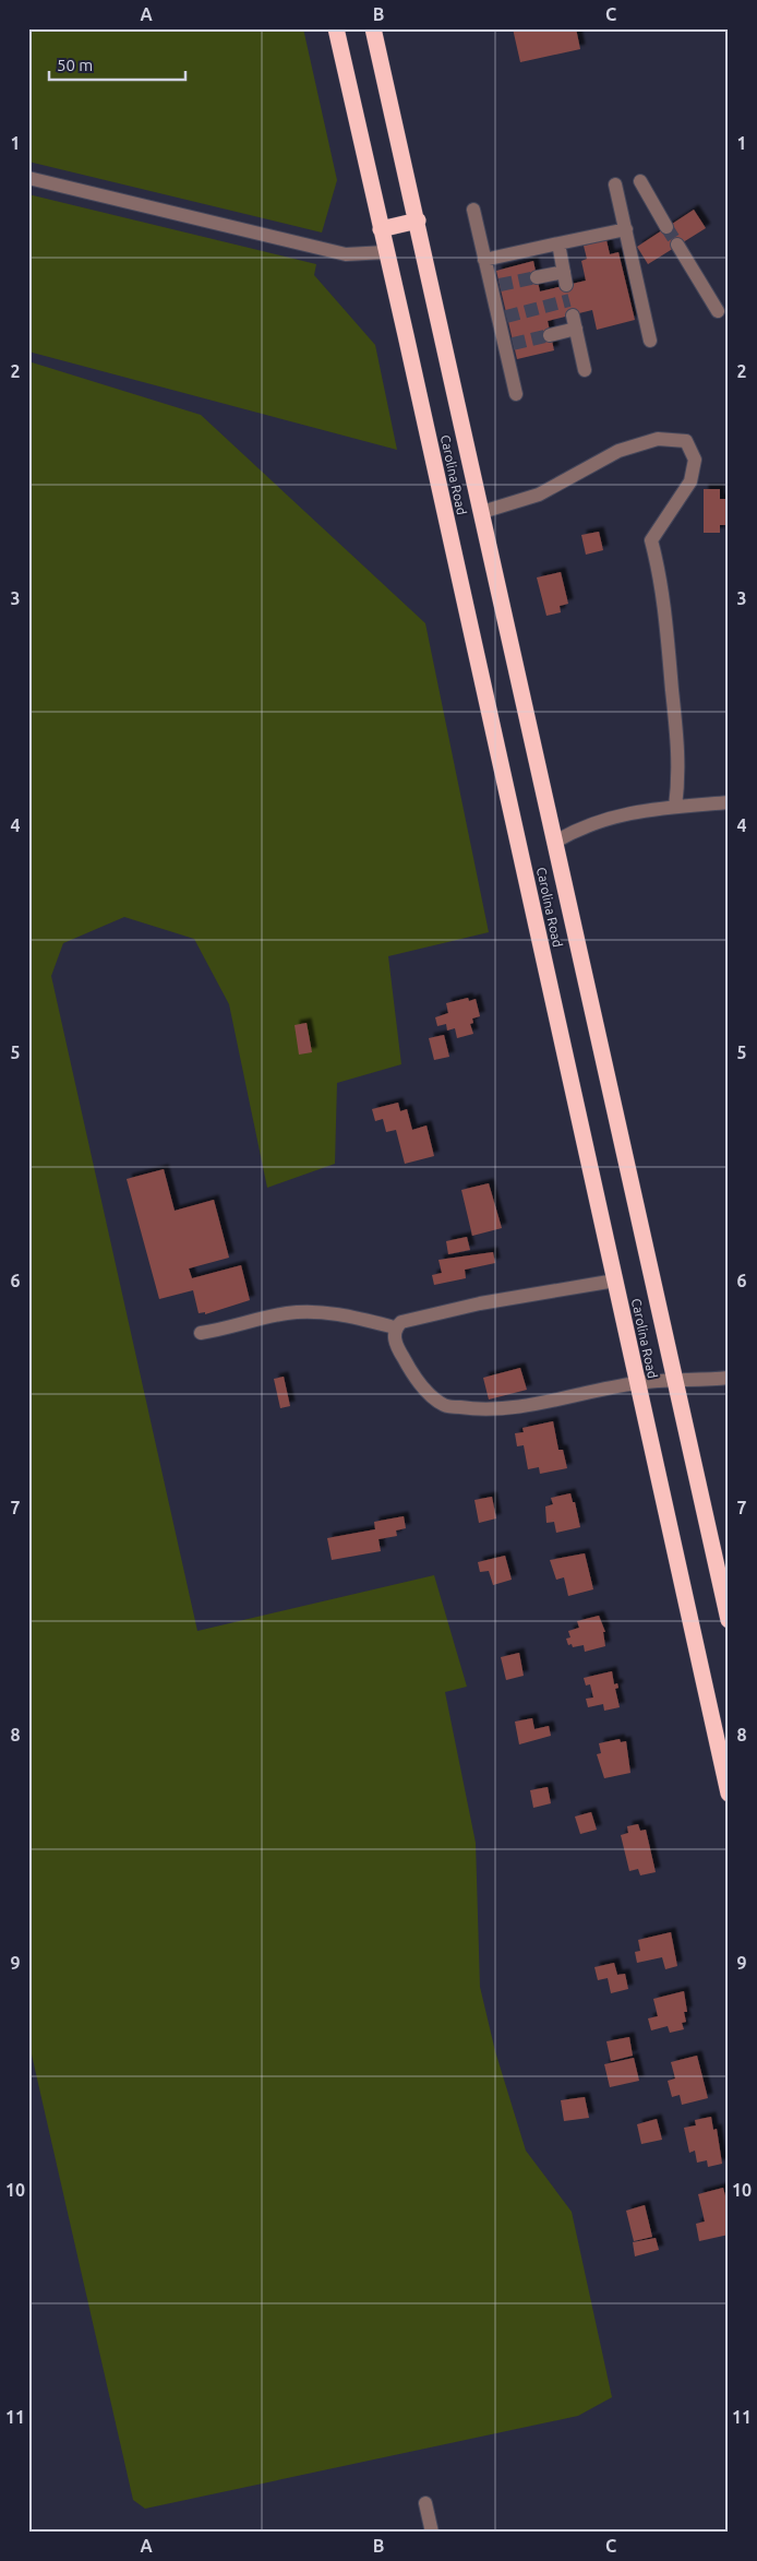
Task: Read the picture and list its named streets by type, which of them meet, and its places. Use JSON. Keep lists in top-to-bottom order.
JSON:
{
  "streets": {
    "highway": ["Carolina Road"]
  },
  "scale_bar": "50 m",
  "grid": {
    "columns": ["A", "B", "C"],
    "rows": [
      "1",
      "2",
      "3",
      "4",
      "5",
      "6",
      "7",
      "8",
      "9",
      "10",
      "11"
    ]
  }
}
